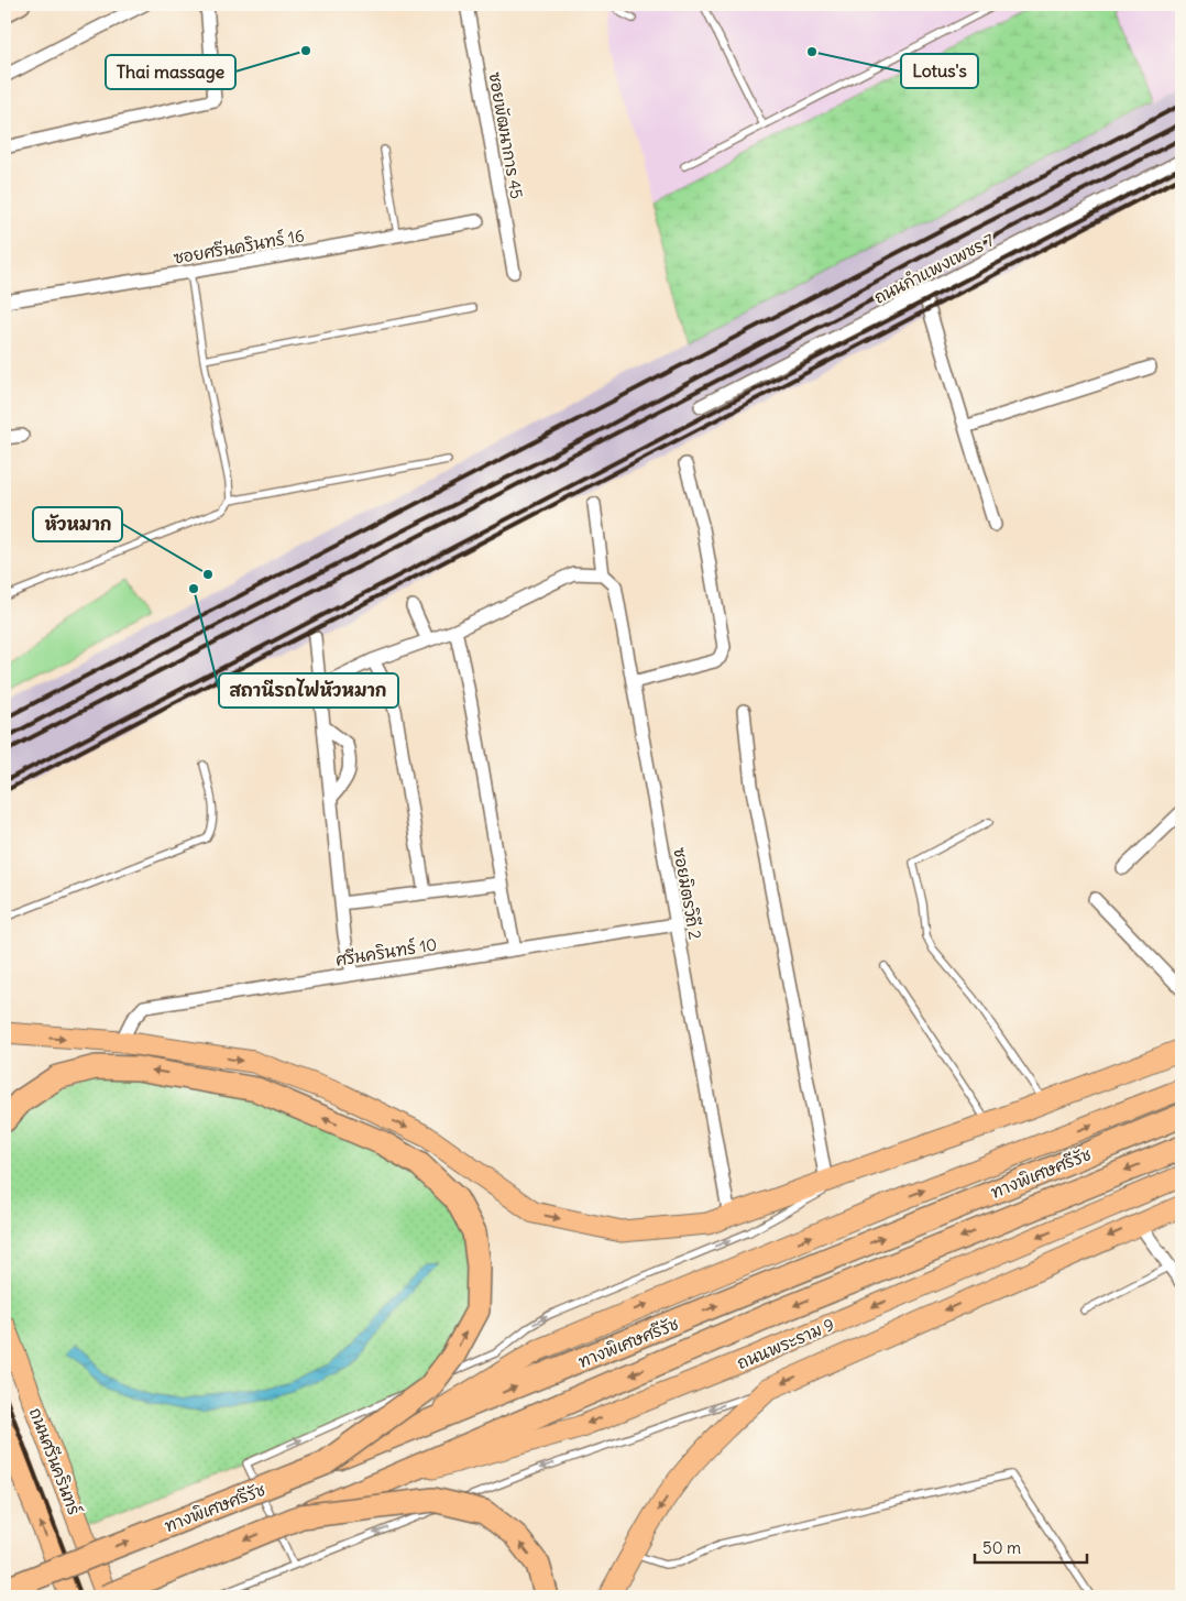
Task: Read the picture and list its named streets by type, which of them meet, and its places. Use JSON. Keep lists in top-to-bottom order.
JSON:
{
  "streets": {
    "highway": ["ทางพิเศษศรีรัช"],
    "main road": ["ถนนพระราม 9", "ถนนศรีนครินทร์"],
    "street": [
      "ซอยพัฒนาการ 45",
      "ซอยศรีนครินทร์ 16",
      "ถนนกำแพงเพชร 7",
      "ซอยมิตรวิถี 2",
      "ศรีนครินทร์ 10"
    ]
  },
  "crossings": [
    ["ซอยมิตรวิถี 2", "ศรีนครินทร์ 10"],
    ["ทางพิเศษศรีรัช", "ถนนพระราม 9"],
    ["ทางพิเศษศรีรัช", "ถนนศรีนครินทร์"]
  ],
  "places": [
    "Thai massage",
    "Lotus's",
    "หัวหมาก",
    "สถานีรถไฟหัวหมาก"
  ],
  "scale_bar": "50 m"
}
